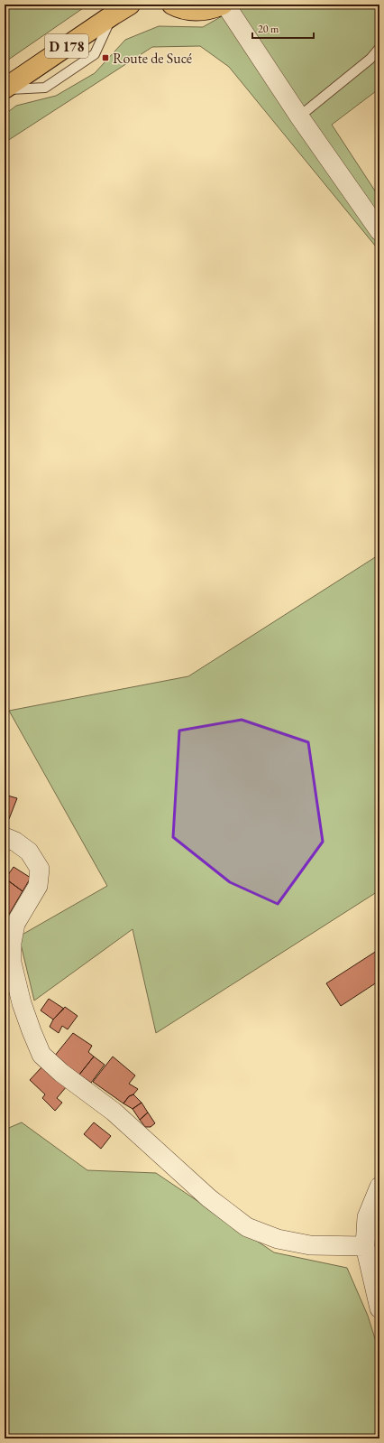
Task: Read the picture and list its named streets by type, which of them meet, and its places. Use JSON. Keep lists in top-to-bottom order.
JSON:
{
  "streets": {
    "main road": ["D 178"]
  },
  "places": {
    "transit": ["Route de Sucé"]
  },
  "scale_bar": "20 m"
}
